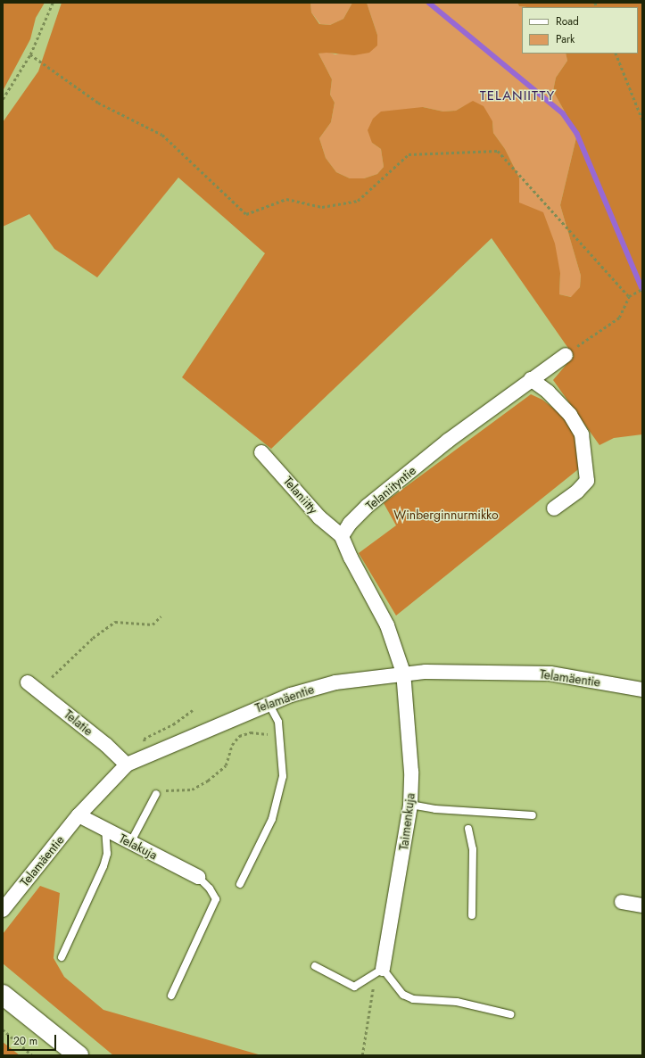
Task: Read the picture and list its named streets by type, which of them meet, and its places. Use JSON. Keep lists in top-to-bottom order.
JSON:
{
  "streets": {
    "street": [
      "Telaniityntie",
      "Telaniitty",
      "Telamäentie",
      "Telatie",
      "Taimenkuja",
      "Telakuja"
    ]
  },
  "crossings": [
    ["Telaniityntie", "Telaniitty"],
    ["Telamäentie", "Telatie"],
    ["Telamäentie", "Taimenkuja"],
    ["Telamäentie", "Telakuja"]
  ],
  "districts": ["TELANIITTY"],
  "parks": ["Winberginnurmikko"],
  "legend": ["Road", "Park"],
  "scale_bar": "20 m"
}
